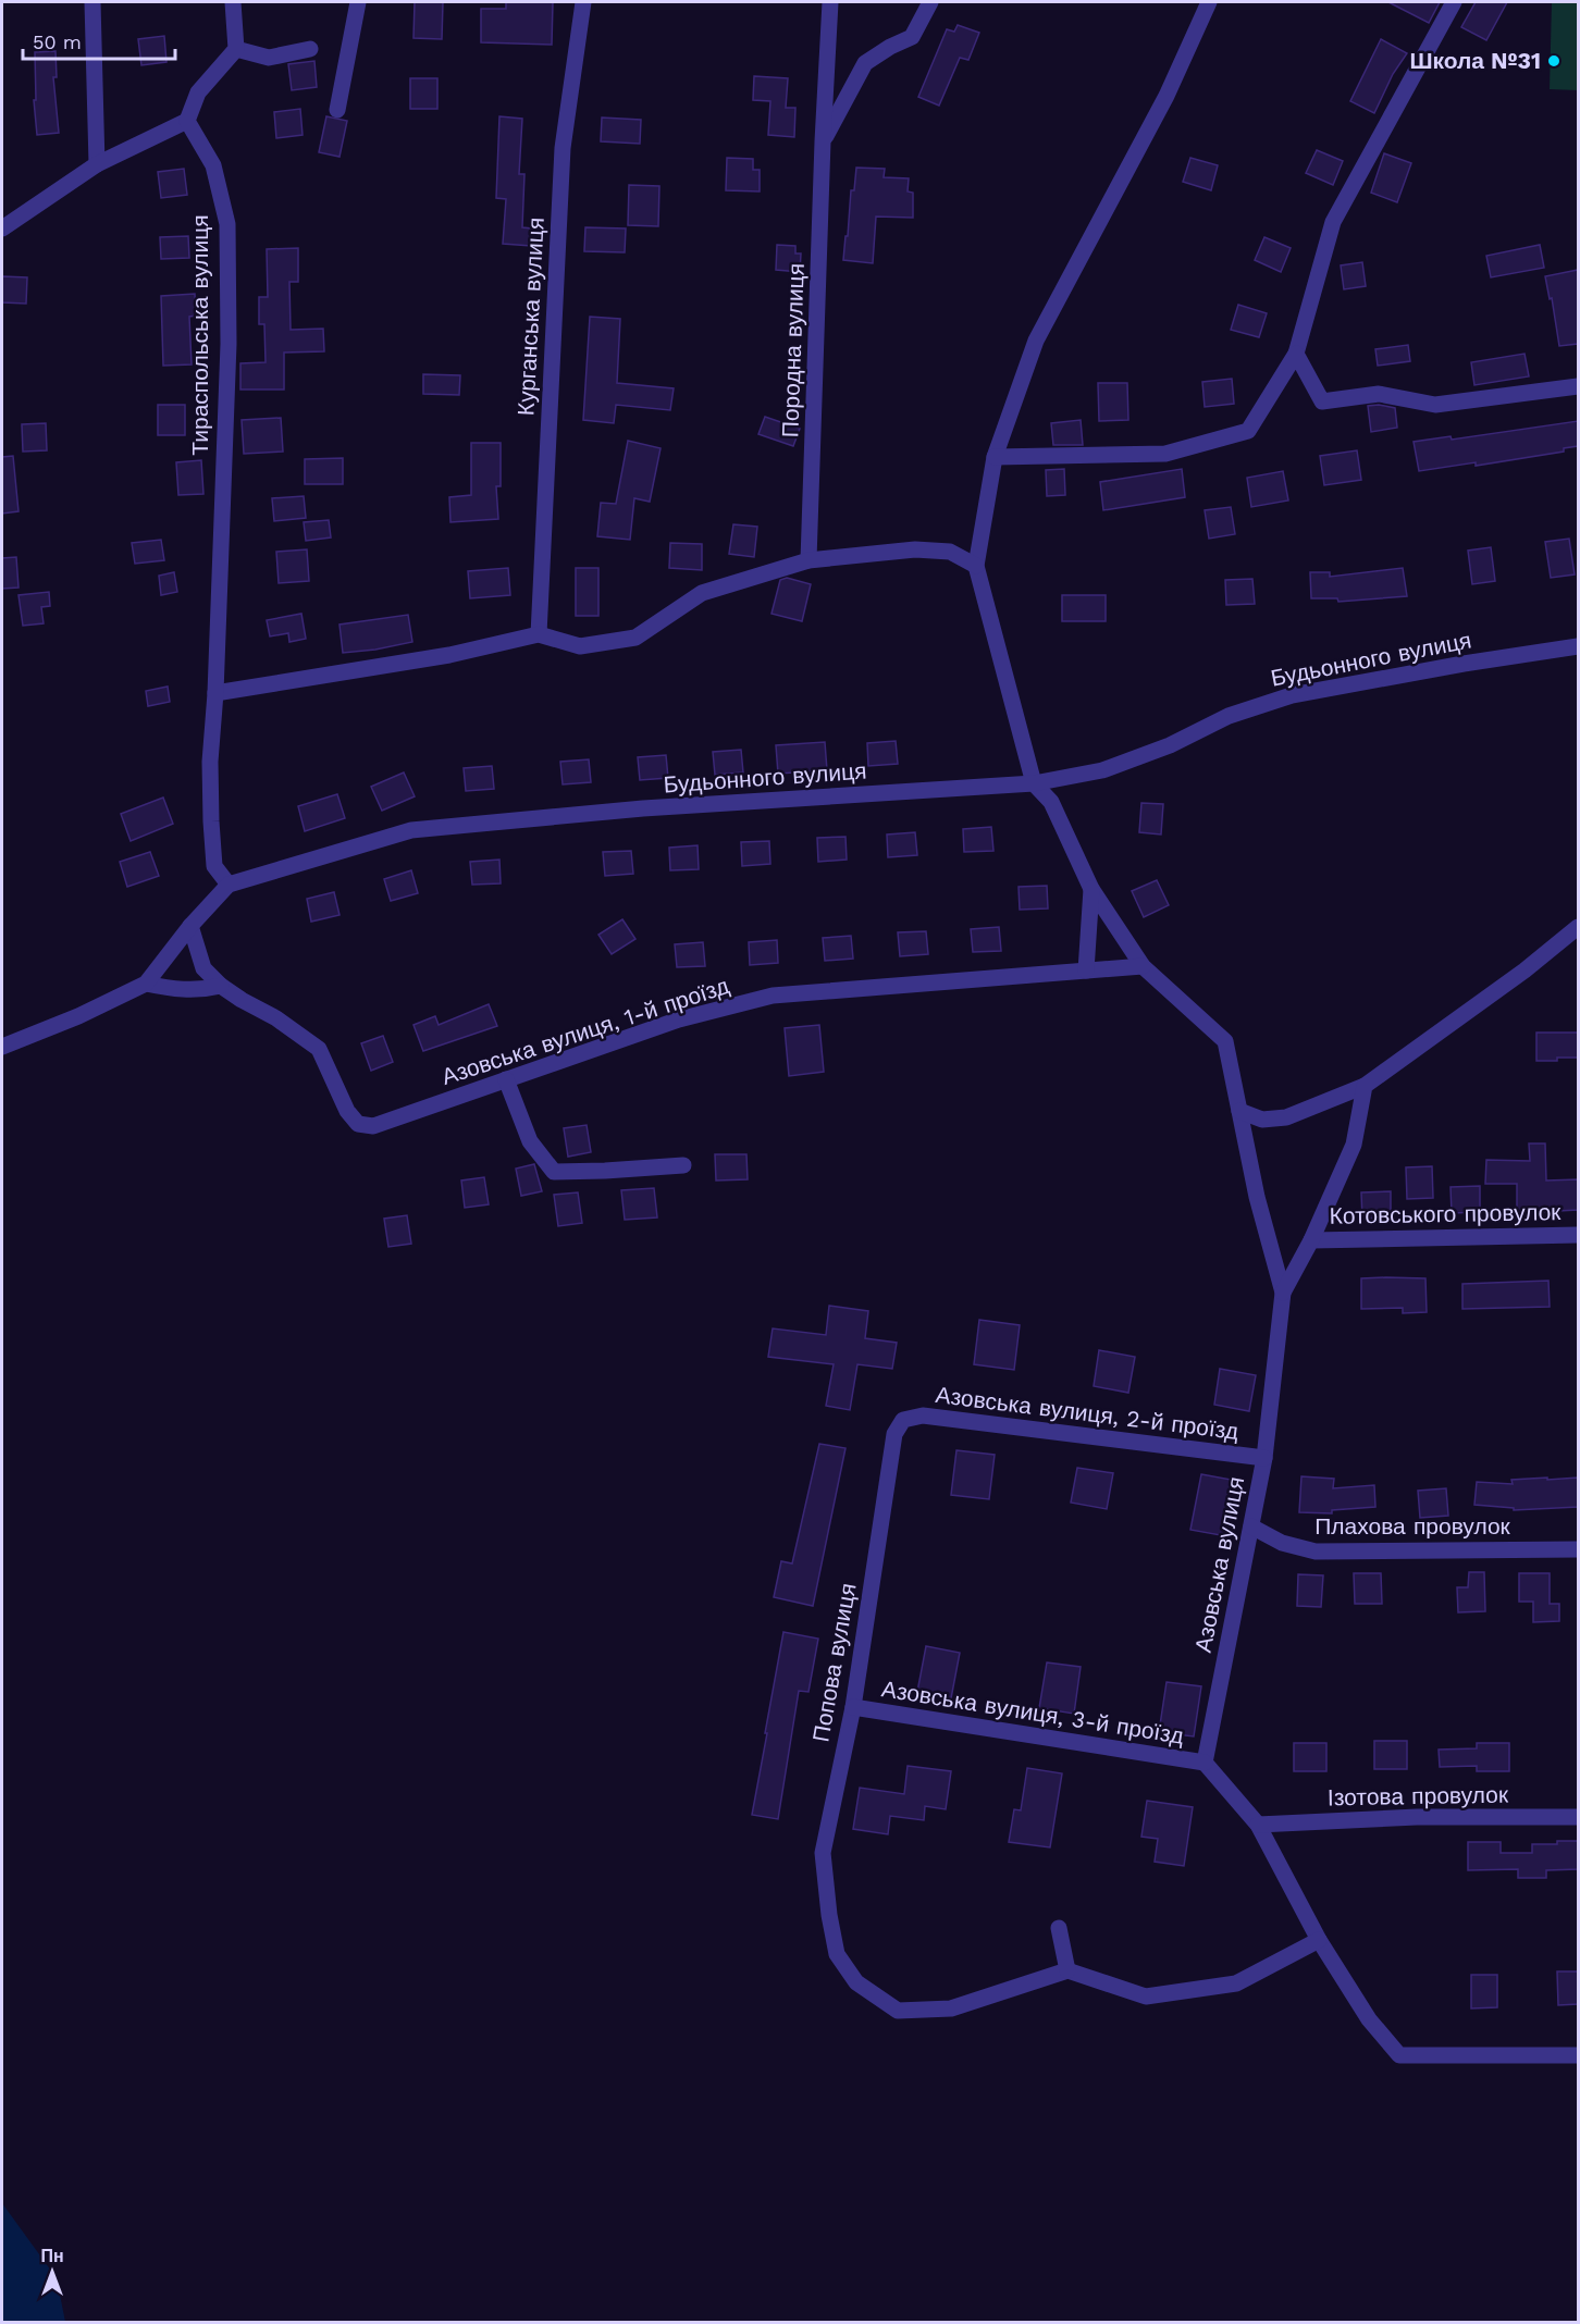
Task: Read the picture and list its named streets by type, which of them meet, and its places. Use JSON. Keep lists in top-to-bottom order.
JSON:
{
  "streets": {
    "street": [
      "Курганська вулиця",
      "Тираспольська вулиця",
      "Породна вулиця",
      "Будьонного вулиця",
      "Азовська вулиця, 1-й проїзд",
      "Котовського провулок",
      "Азовська вулиця, 2-й проїзд",
      "Плахова провулок",
      "Азовська вулиця",
      "Попова вулиця",
      "Азовська вулиця, 3-й проїзд",
      "Ізотова провулок"
    ]
  },
  "crossings": [
    ["Тираспольська вулиця", "Будьонного вулиця"],
    ["Азовська вулиця, 2-й проїзд", "Азовська вулиця"],
    ["Азовська вулиця, 2-й проїзд", "Попова вулиця"],
    ["Плахова провулок", "Азовська вулиця"],
    ["Азовська вулиця", "Азовська вулиця, 3-й проїзд"],
    ["Попова вулиця", "Азовська вулиця, 3-й проїзд"]
  ],
  "places": ["Школа №31"],
  "scale_bar": "50 m",
  "north": "top"
}
